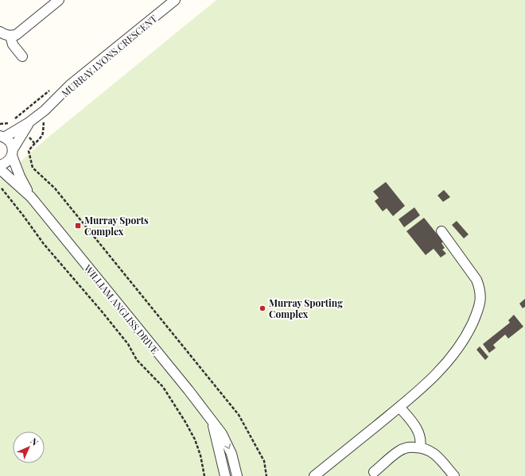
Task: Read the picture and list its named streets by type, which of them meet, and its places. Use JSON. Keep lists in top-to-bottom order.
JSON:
{
  "streets": {
    "street": ["MURRAY LYONS CRESCENT", "WILLIAM ANGLISS DRIVE"]
  },
  "crossings": [
    ["MURRAY LYONS CRESCENT", "WILLIAM ANGLISS DRIVE"]
  ],
  "places": {
    "transit": ["Murray Sports Complex"],
    "other": ["Murray Sporting Complex"]
  },
  "north": "top right"
}
